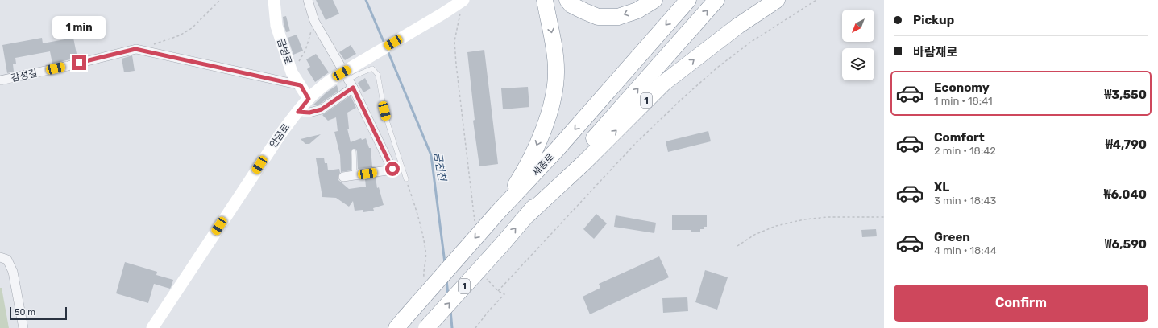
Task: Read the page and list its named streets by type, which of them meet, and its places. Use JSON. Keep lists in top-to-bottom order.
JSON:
{
  "streets": {
    "highway": ["1", "세종로"],
    "street": ["금병로", "감성길", "안금로"]
  },
  "crossings": [
    ["금병로", "감성길"],
    ["금병로", "안금로"],
    ["1", "세종로"]
  ],
  "water": ["금천천"],
  "scale_bar": "50 m",
  "north": "bottom left",
  "page": {
    "banner": ["Pickup", "바람재로"],
    "bubble": "1 min",
    "list": [
      {
        "name": "Economy",
        "note": "1 min · 18:41",
        "value": "₩3,550"
      },
      {
        "name": "Comfort",
        "note": "2 min · 18:42",
        "value": "₩4,790"
      },
      {
        "name": "XL",
        "note": "3 min · 18:43",
        "value": "₩6,040"
      },
      {
        "name": "Green",
        "note": "4 min · 18:44",
        "value": "₩6,590"
      }
    ],
    "buttons": "Confirm",
    "scale": "50 m"
  }
}
